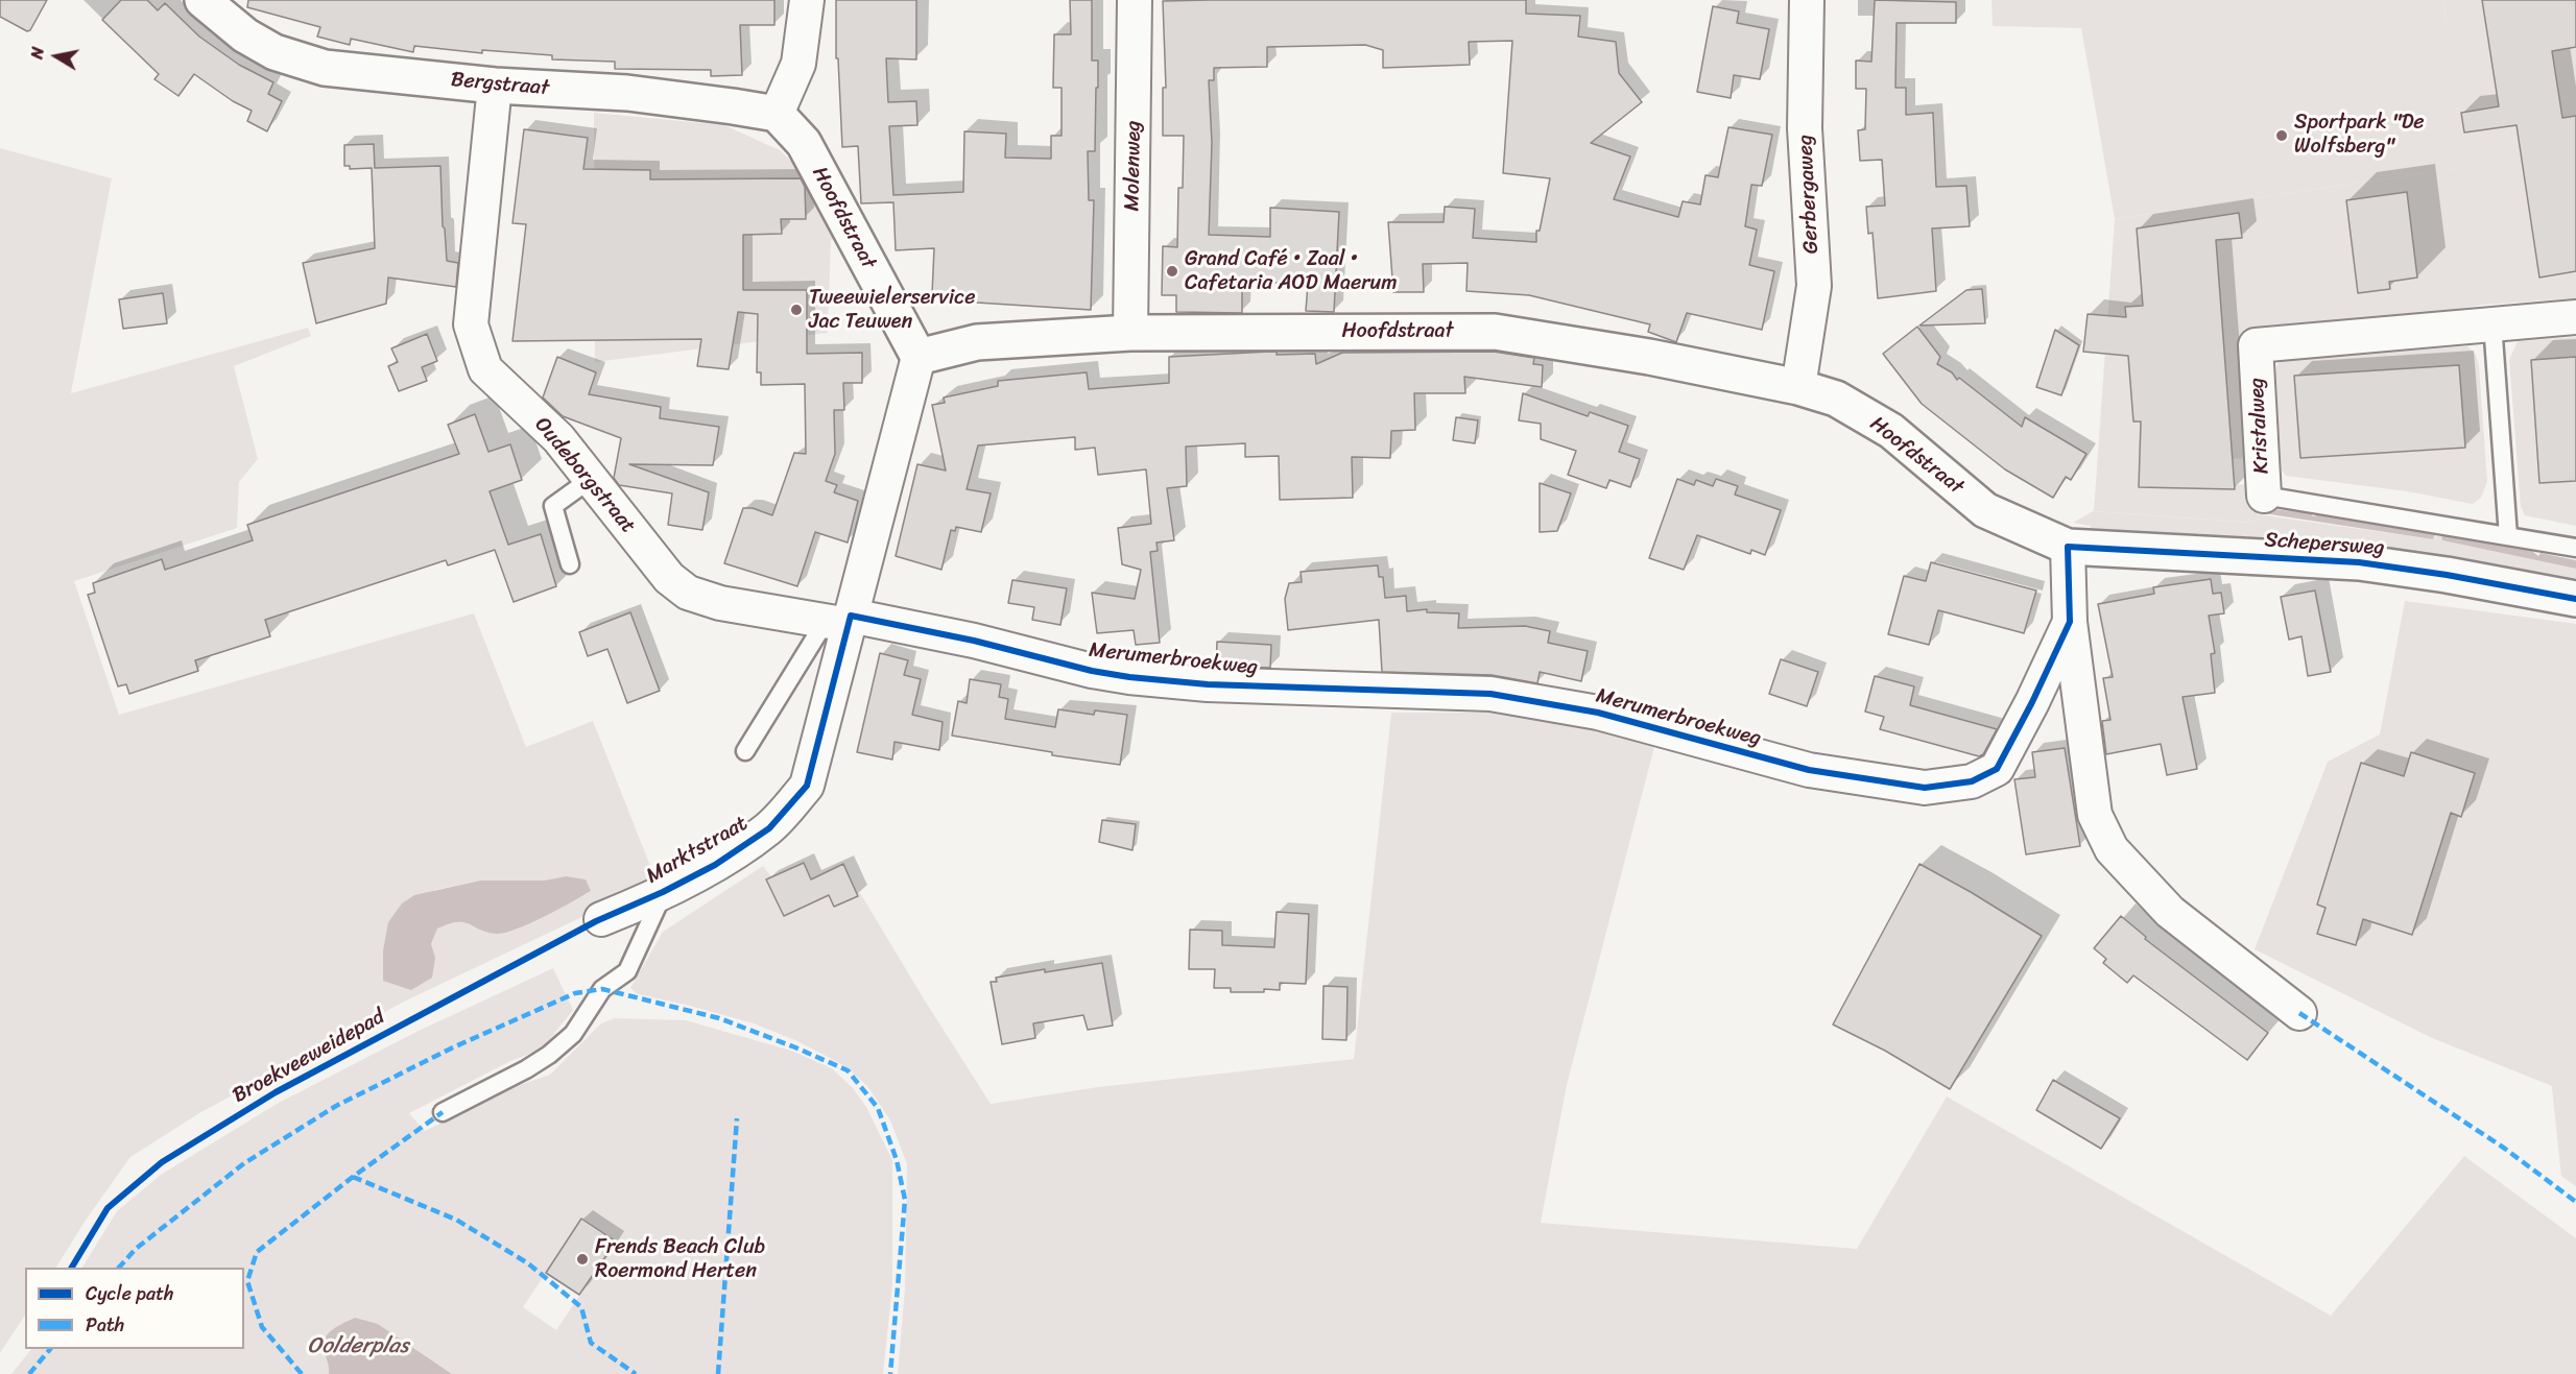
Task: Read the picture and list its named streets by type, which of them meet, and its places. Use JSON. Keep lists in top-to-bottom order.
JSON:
{
  "streets": {
    "street": [
      "Bergstraat",
      "Molenweg",
      "Gerbergaweg",
      "Hoofdstraat",
      "Kristalweg",
      "Oudeborgstraat",
      "Schepersweg",
      "Merumerbroekweg",
      "Marktstraat"
    ],
    "cycle path": ["Broekveeweidepad"]
  },
  "crossings": [
    ["Bergstraat", "Hoofdstraat"],
    ["Bergstraat", "Oudeborgstraat"],
    ["Molenweg", "Hoofdstraat"],
    ["Gerbergaweg", "Hoofdstraat"],
    ["Hoofdstraat", "Schepersweg"],
    ["Hoofdstraat", "Merumerbroekweg"],
    ["Hoofdstraat", "Marktstraat"],
    ["Oudeborgstraat", "Merumerbroekweg"],
    ["Oudeborgstraat", "Marktstraat"],
    ["Schepersweg", "Merumerbroekweg"],
    ["Merumerbroekweg", "Marktstraat"]
  ],
  "water": ["Oolderplas"],
  "places": [
    "Sportpark \"De Wolfsberg\"",
    "Grand Café • Zaal • Cafetaria AOD Maerum",
    "Tweewielerservice Jac Teuwen",
    "Frends Beach Club Roermond Herten"
  ],
  "legend": ["Cycle path", "Path"],
  "north": "left"
}
